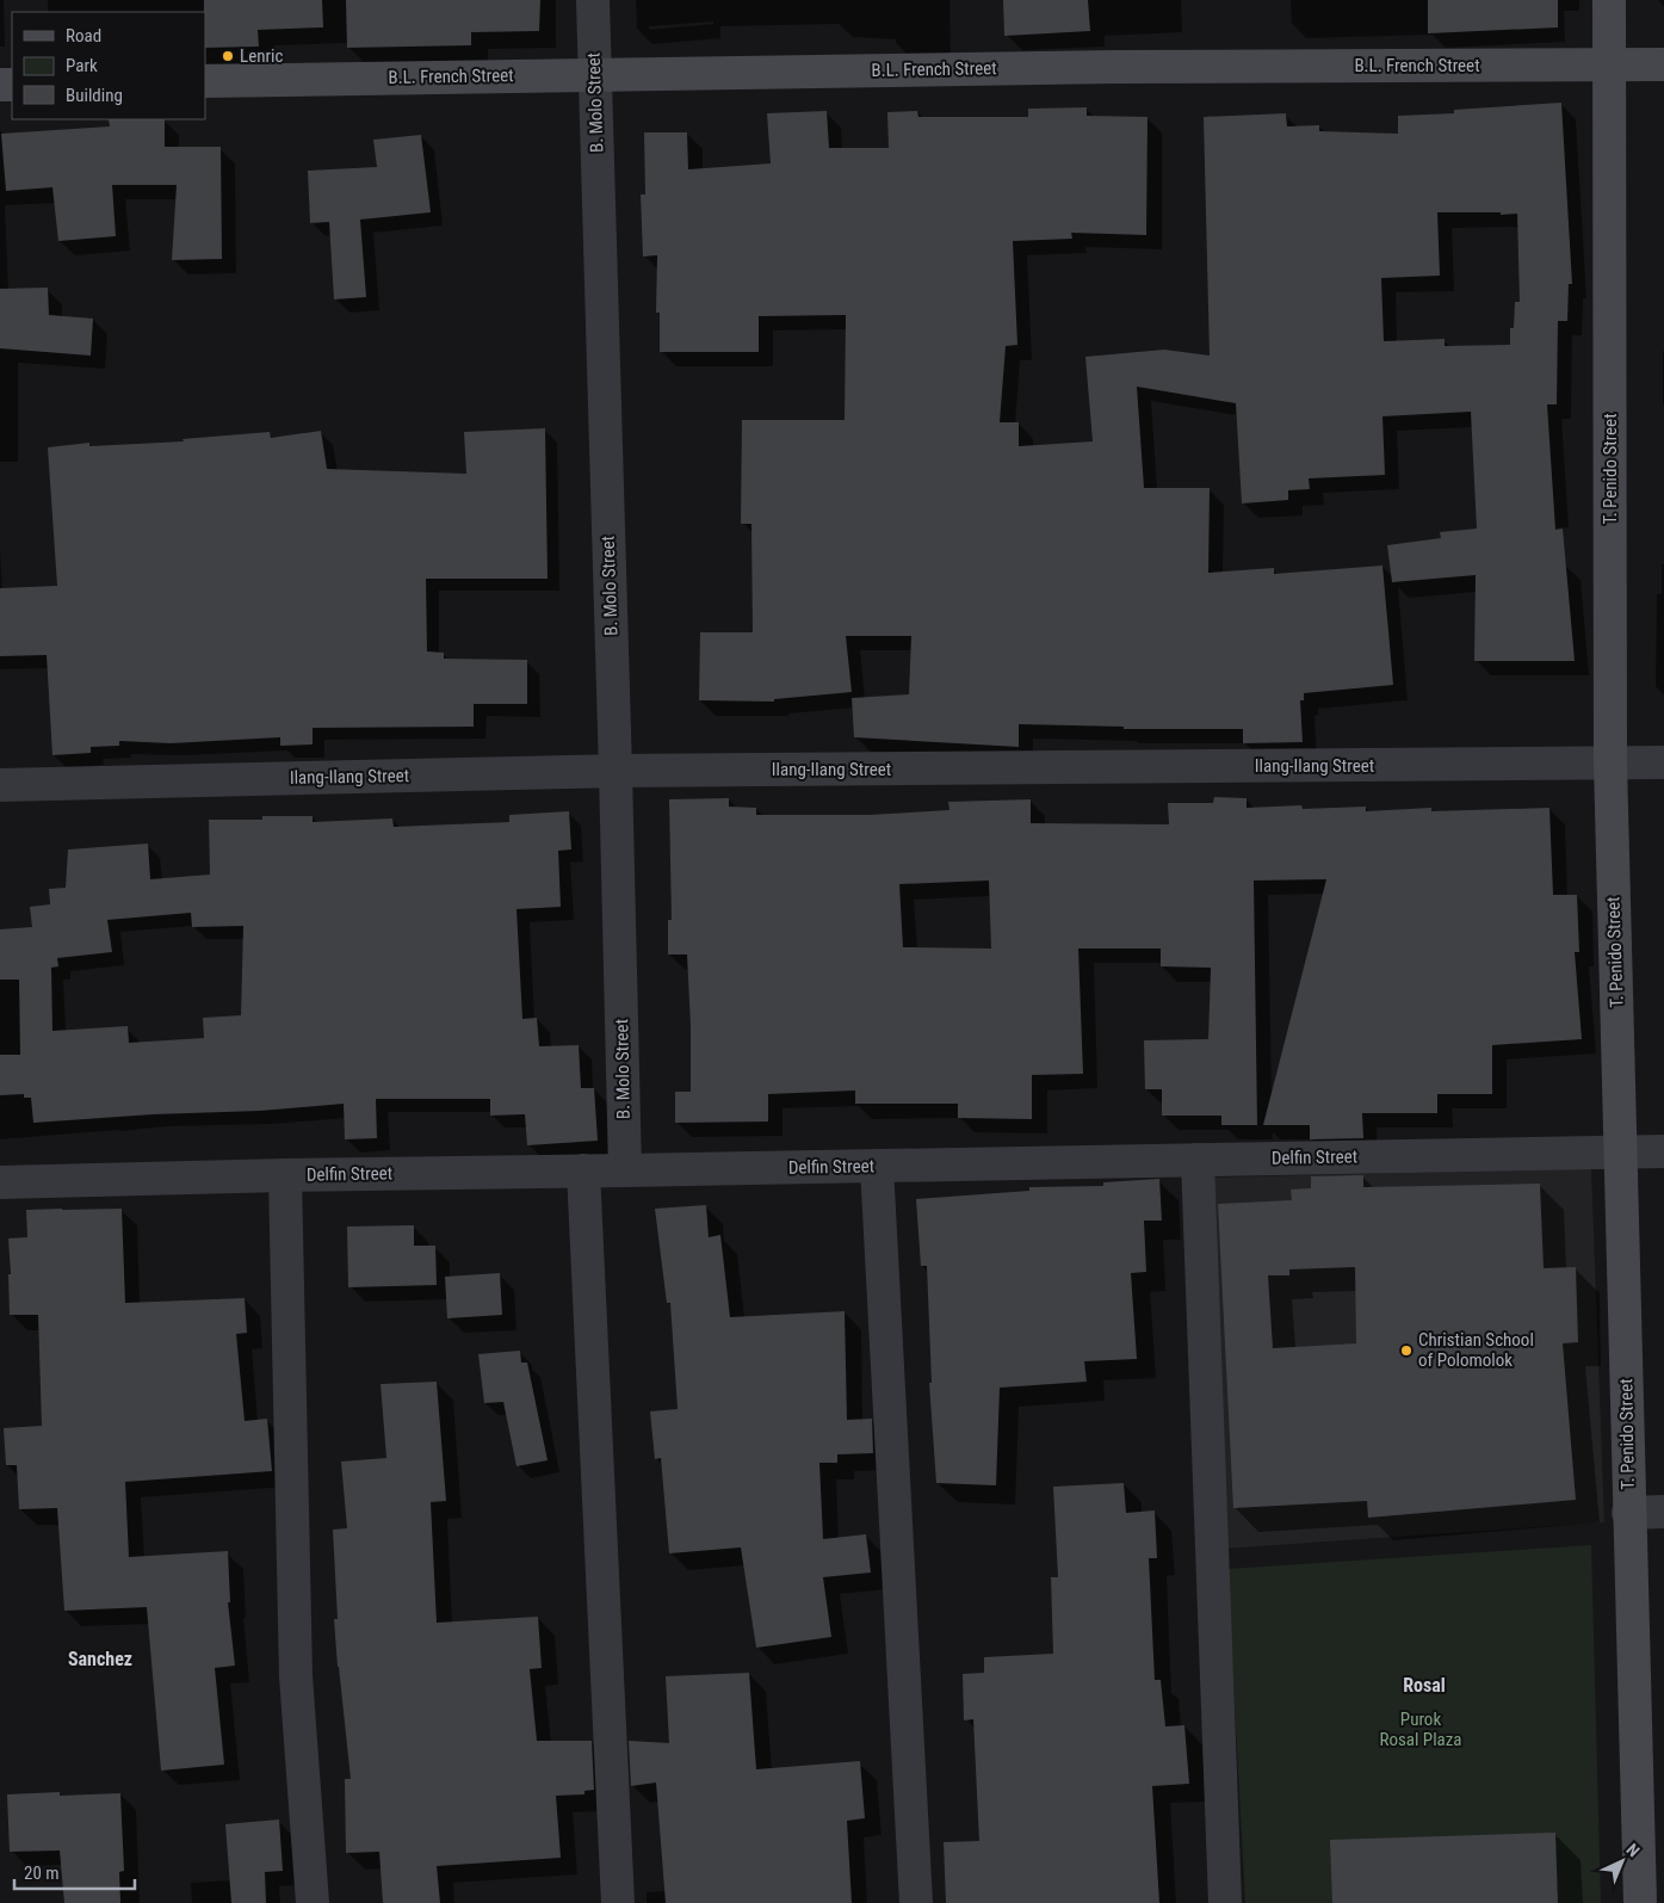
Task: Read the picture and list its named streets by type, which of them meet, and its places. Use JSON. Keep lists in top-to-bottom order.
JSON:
{
  "streets": {
    "street": [
      "B.L. French Street",
      "B. Molo Street",
      "T. Penido Street",
      "Ilang-Ilang Street",
      "Delfin Street"
    ]
  },
  "crossings": [
    ["B.L. French Street", "B. Molo Street"],
    ["B.L. French Street", "T. Penido Street"],
    ["B. Molo Street", "Ilang-Ilang Street"],
    ["B. Molo Street", "Delfin Street"],
    ["T. Penido Street", "Ilang-Ilang Street"],
    ["T. Penido Street", "Delfin Street"]
  ],
  "districts": ["Sanchez", "Rosal"],
  "parks": ["Purok Rosal Plaza"],
  "places": ["Lenric", "Christian School of Polomolok"],
  "legend": ["Road", "Park", "Building"],
  "scale_bar": "20 m",
  "north": "top right"
}
